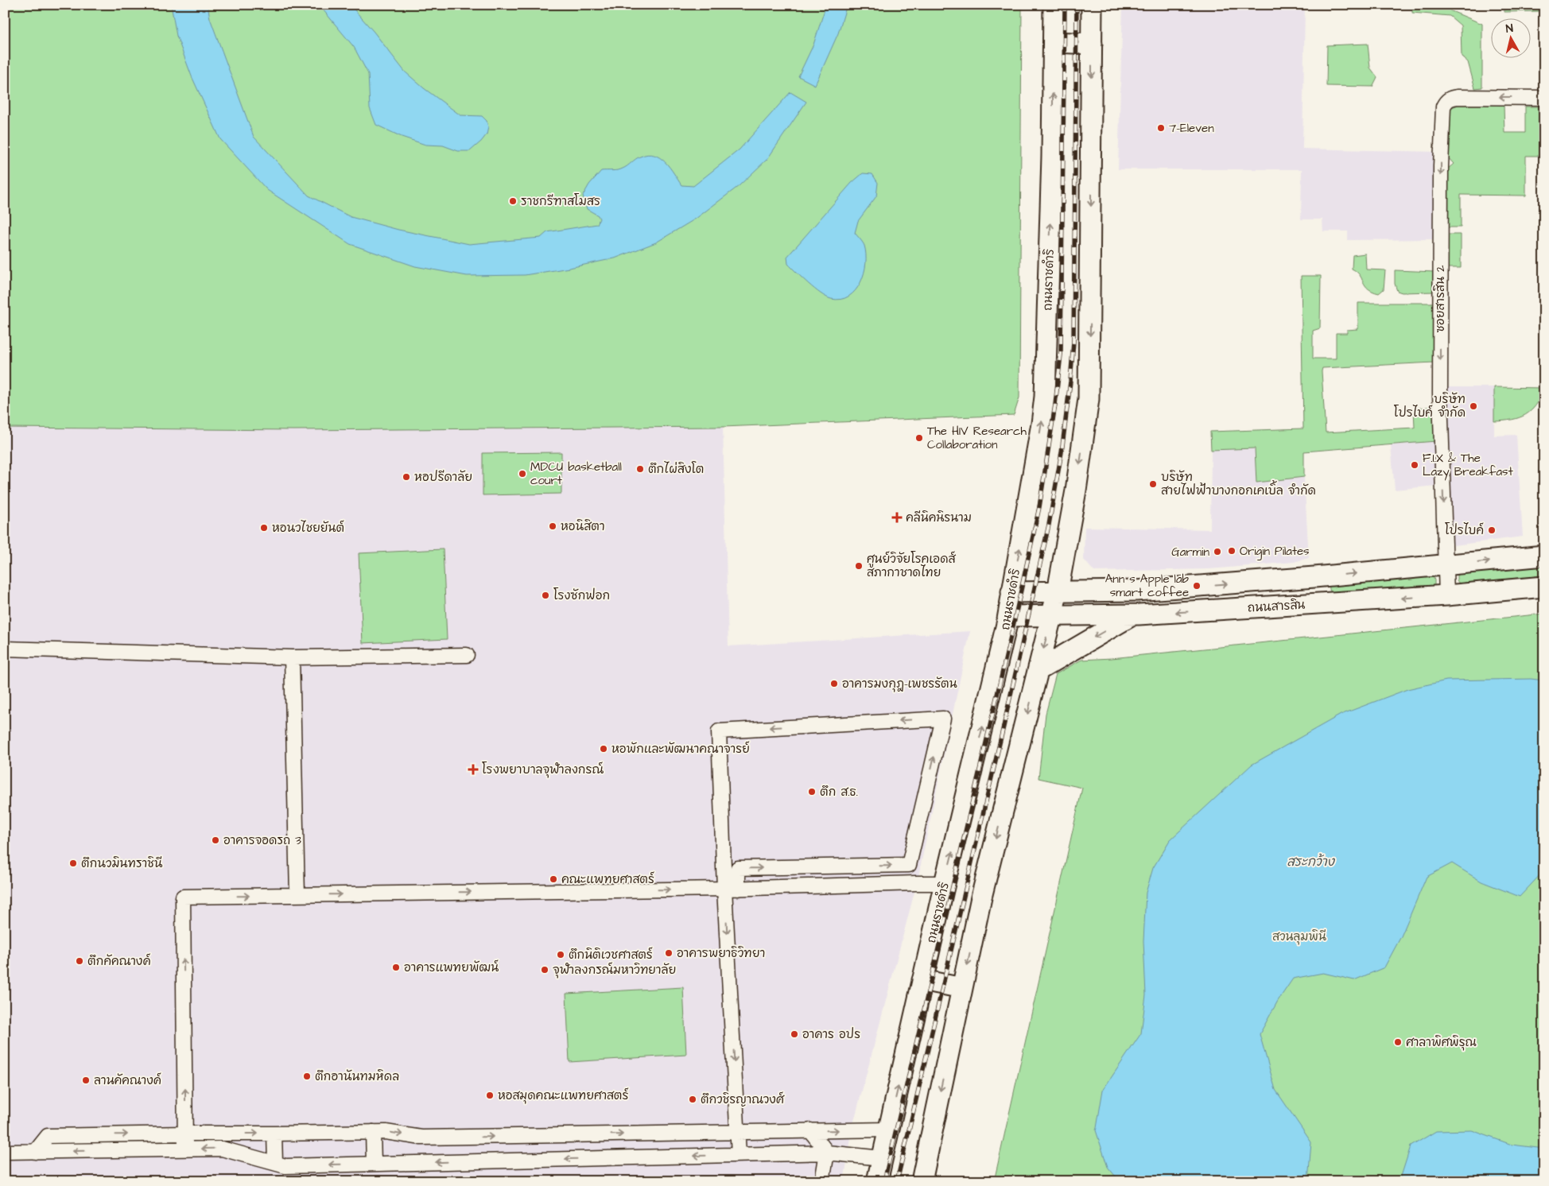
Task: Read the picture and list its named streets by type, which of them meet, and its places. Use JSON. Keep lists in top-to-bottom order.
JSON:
{
  "streets": {
    "main road": ["ถนนราชดำริ", "ถนนสารสิน"],
    "street": ["ซอยสารสิน 2"]
  },
  "crossings": [
    ["ถนนราชดำริ", "ถนนสารสิน"],
    ["ซอยสารสิน 2", "ถนนสารสิน"]
  ],
  "one_way": ["ซอยสารสิน 2"],
  "water": ["สระกว้าง"],
  "parks": ["สวนลุมพินี"],
  "places": {
    "other": [
      "7-Eleven",
      "ราชกรีฑาสโมสร",
      "บริษัท โปรไบค์ จำกัด",
      "The HIV Research Collaboration",
      "F.I.X & The Lazy Breakfast",
      "ตึกไผ่สิงโต",
      "MDCU basketball court",
      "หอปรีดาลัย",
      "บริษัท สายไฟฟ้าบางกอกเคเบิ้ล จำกัด",
      "หอนิสิตา",
      "หอนวไชยยันต์",
      "โปรไบค์",
      "Origin Pilates",
      "Garmin",
      "ศูนย์วิจัยโรคเอดส์ สภากาชาดไทย",
      "Ann s Apple lab smart coffee",
      "โรงซักฟอก",
      "อาคารมงกุฎ-เพชรรัตน",
      "หอพักและพัฒนาคณาจารย์",
      "ตึก ส.ธ.",
      "อาคารจอดรถ 3",
      "ตึกนวมินทราชินี",
      "คณะแพทยศาสตร์",
      "อาคารพยาธิวิทยา",
      "ตึกนิติเวชศาสตร์",
      "ตึกคัคณางค์",
      "อาคารแพทยพัฒน์",
      "จุฬาลงกรณ์มหาวิทยาลัย",
      "อาคาร อปร",
      "ศาลาพิศพิรุณ",
      "ตึกอานันทมหิดล",
      "ลานคัคณางค์",
      "หอสมุดคณะแพทยศาสตร์",
      "ตึกวชิรญาณวงศ์"
    ],
    "health": ["คลีนิคนิรนาม", "โรงพยาบาลจุฬาลงกรณ์"]
  },
  "north": "top"
}
